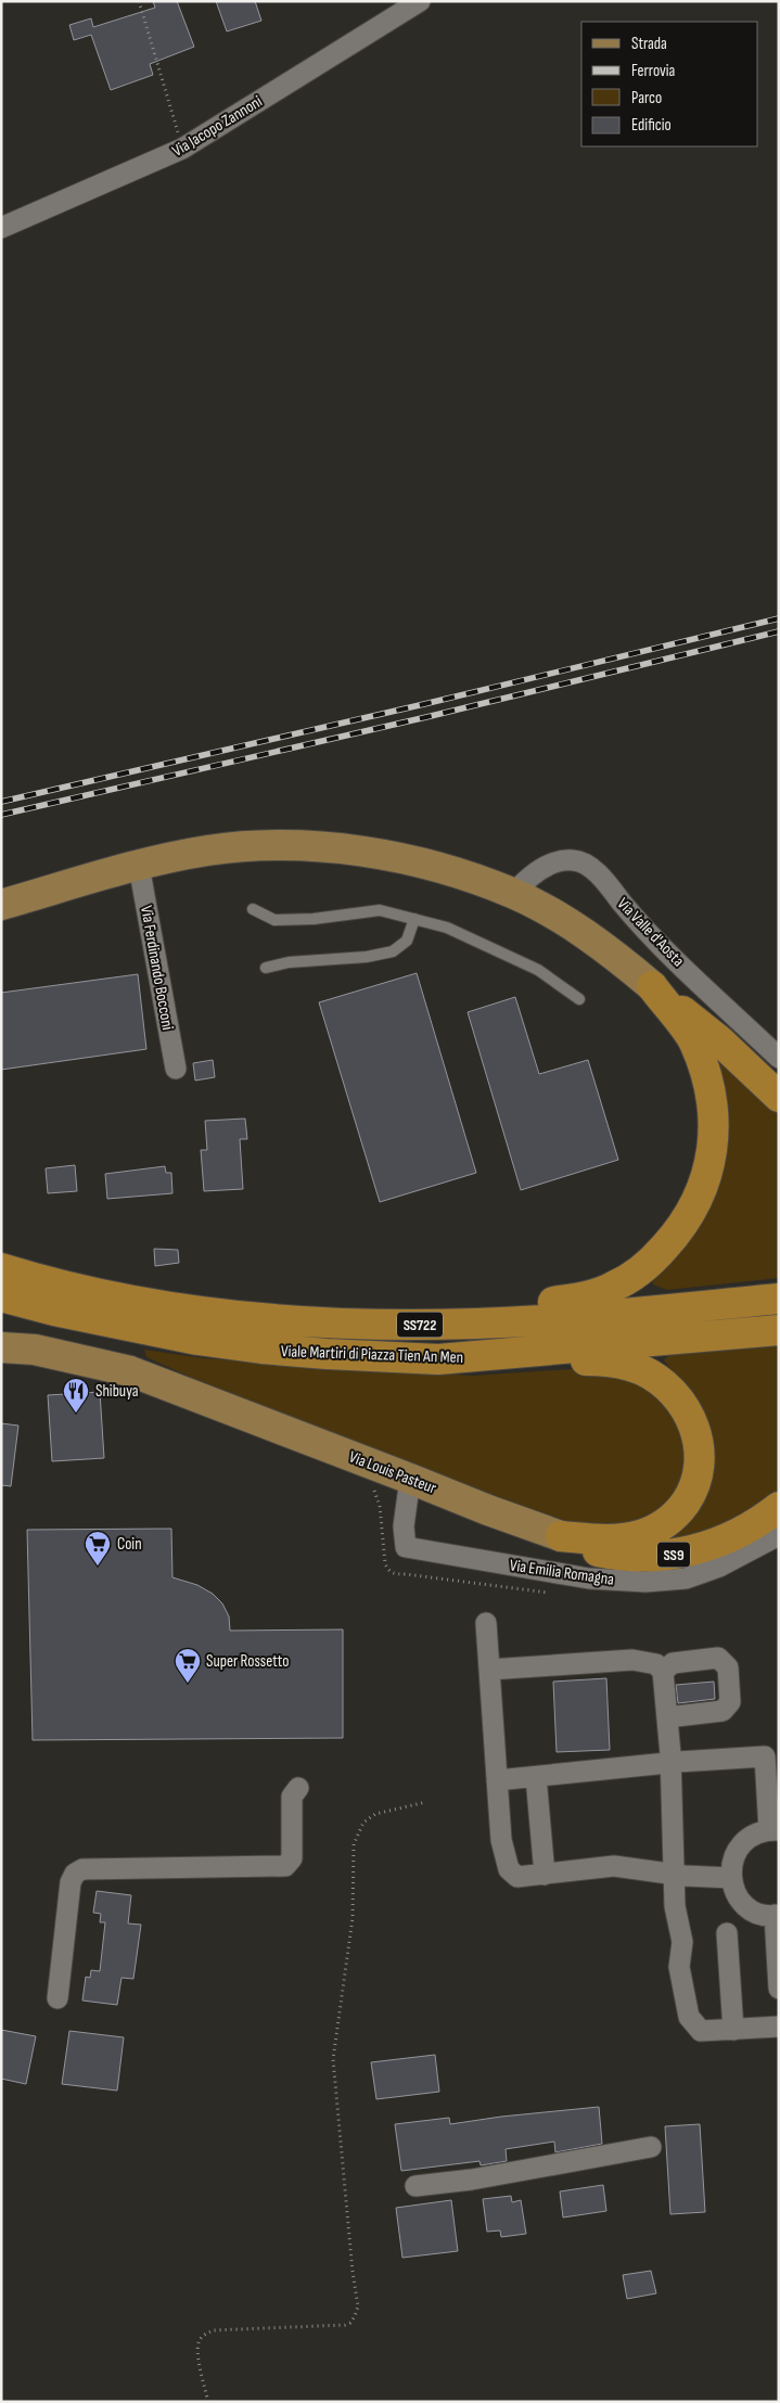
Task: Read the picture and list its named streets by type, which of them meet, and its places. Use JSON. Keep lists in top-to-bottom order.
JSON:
{
  "streets": {
    "highway": [
      "SS722",
      "Viale Martiri di Piazza Tien An Men",
      "Via Louis Pasteur",
      "SS9"
    ],
    "street": [
      "Via Jacopo Zannoni",
      "Via Valle d'Aosta",
      "Via Ferdinando Bocconi",
      "Via Emilia Romagna"
    ]
  },
  "crossings": [
    ["SS722", "Viale Martiri di Piazza Tien An Men"],
    ["SS722", "Via Louis Pasteur"],
    ["Via Louis Pasteur", "Via Emilia Romagna"]
  ],
  "places": {
    "restaurant": ["Shibuya"],
    "supermarket": ["Coin", "Super Rossetto"]
  },
  "legend": [
    "Strada",
    "Ferrovia",
    "Parco",
    "Edificio"
  ]
}
